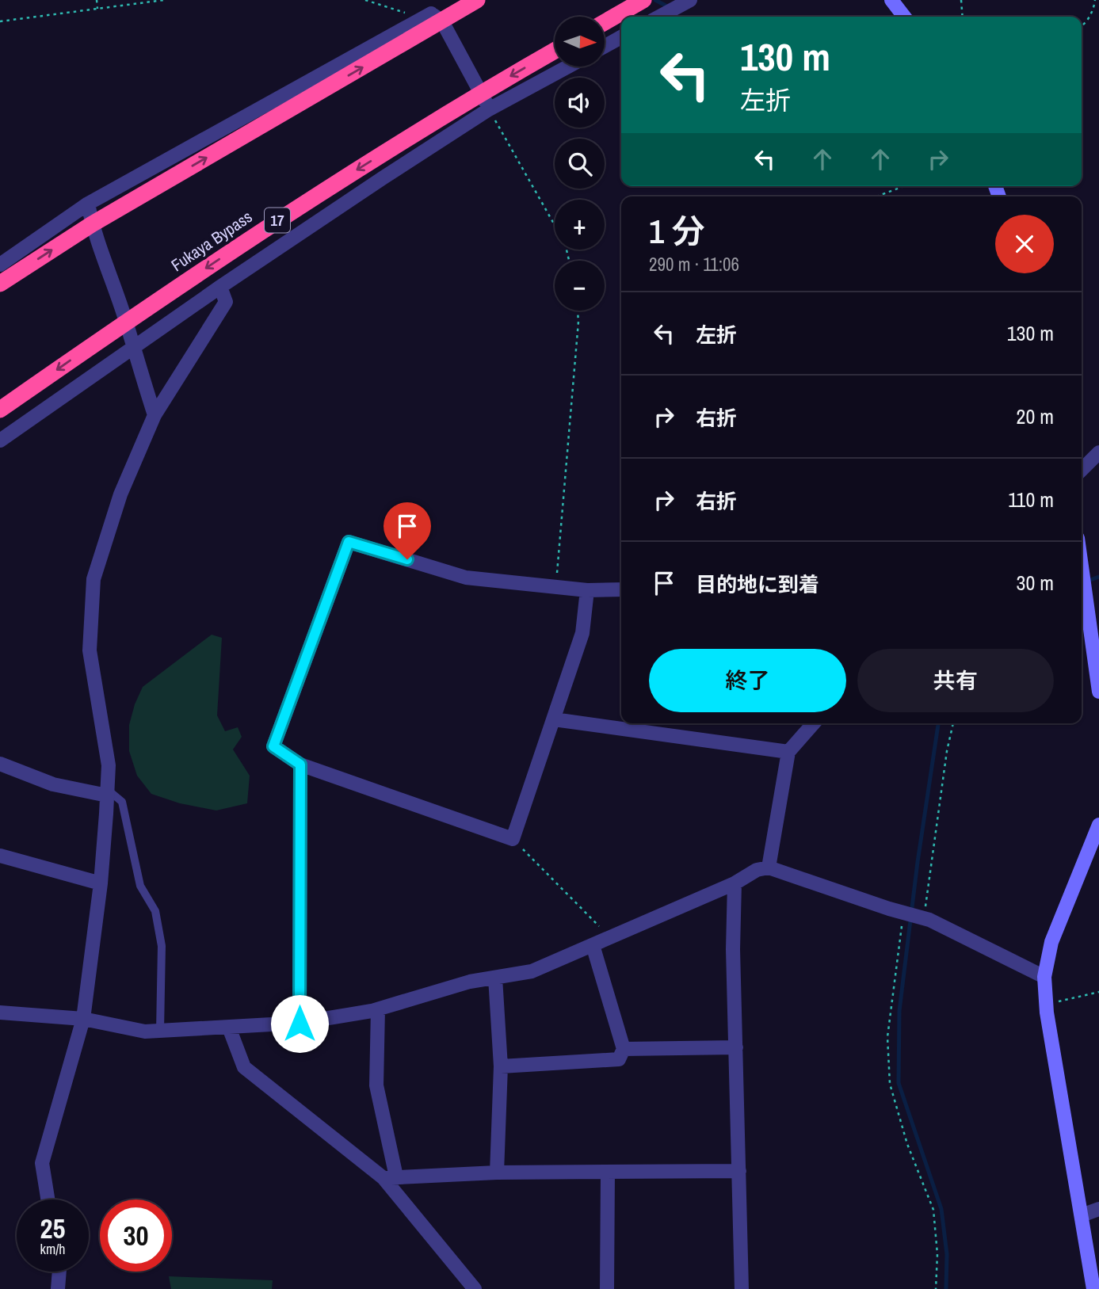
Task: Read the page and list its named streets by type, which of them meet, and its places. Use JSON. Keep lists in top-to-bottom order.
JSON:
{
  "streets": {
    "highway": ["17", "Fukaya Bypass"]
  },
  "north": "right",
  "page": {
    "map_buttons": ["+", "−"],
    "turn": ["130 m", "左折"],
    "heading": ["1 分", "290 m · 11:06"],
    "list": [
      {
        "name": "左折",
        "value": "130 m"
      },
      {
        "name": "右折",
        "value": "20 m"
      },
      {
        "name": "右折",
        "value": "110 m"
      },
      {
        "name": "目的地に到着",
        "value": "30 m"
      }
    ],
    "buttons": ["終了", "共有"],
    "speed": "25 km/h",
    "limit": "30"
  }
}
